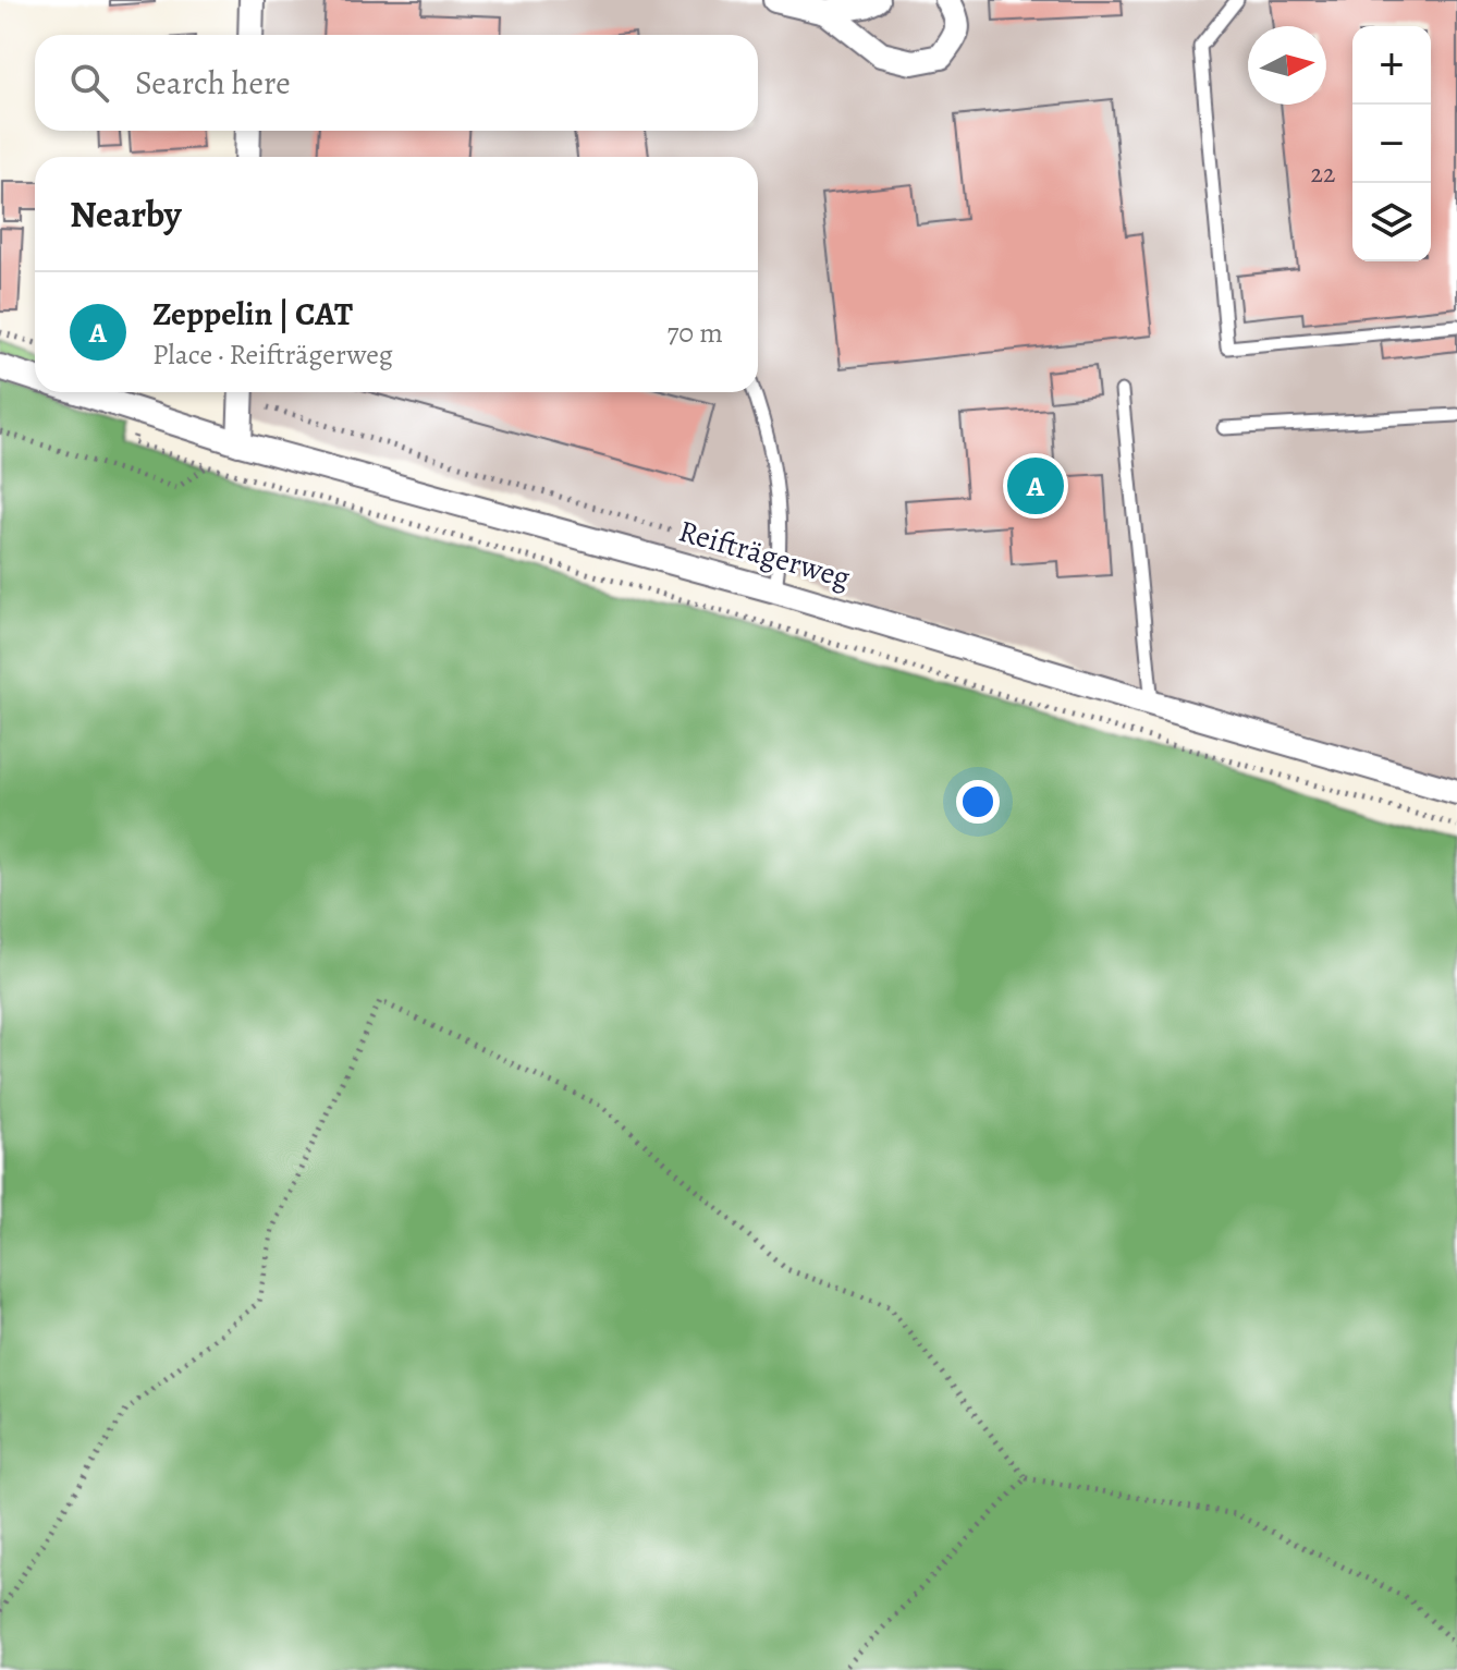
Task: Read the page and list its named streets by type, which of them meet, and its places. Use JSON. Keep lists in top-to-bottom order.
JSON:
{
  "streets": {
    "street": ["Reifträgerweg"]
  },
  "house_numbers": ["22"],
  "north": "right",
  "page": {
    "map_buttons": ["+", "−"],
    "search": "Search here",
    "heading": "Nearby",
    "list": [
      {
        "mark": "A",
        "name": "Zeppelin | CAT",
        "note": "Place · Reifträgerweg",
        "value": "70 m"
      }
    ],
    "pins": "A"
  }
}
